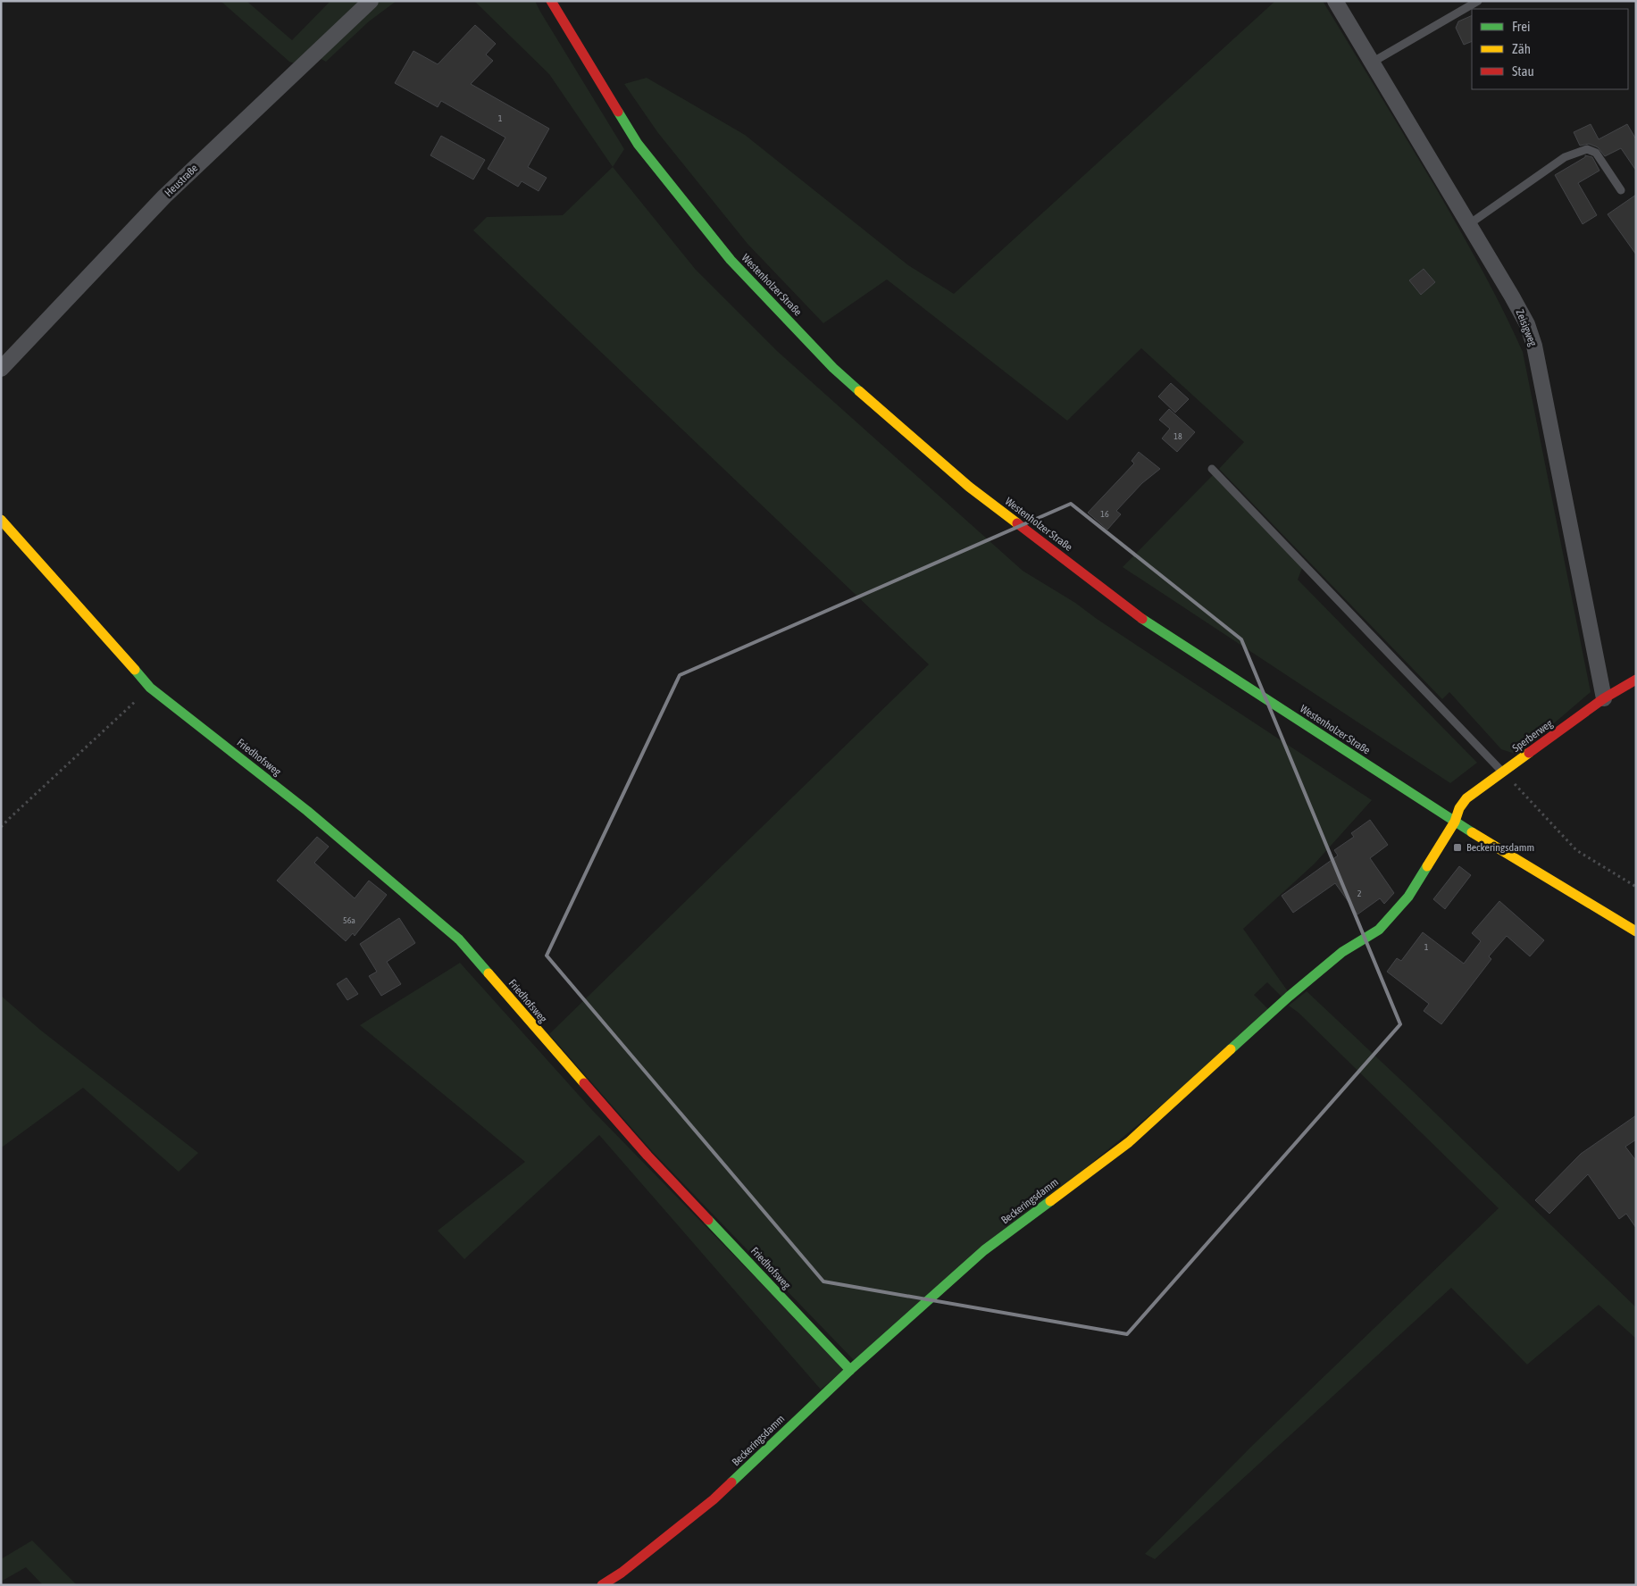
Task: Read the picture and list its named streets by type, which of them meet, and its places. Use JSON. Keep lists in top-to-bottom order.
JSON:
{
  "streets": {
    "street": [
      "Heustraße",
      "Westenholzer Straße",
      "Zeisigweg",
      "Sperberweg",
      "Friedhofsweg",
      "Beckeringsdamm"
    ]
  },
  "crossings": [
    ["Westenholzer Straße", "Sperberweg"],
    ["Westenholzer Straße", "Beckeringsdamm"],
    ["Zeisigweg", "Sperberweg"],
    ["Sperberweg", "Beckeringsdamm"],
    ["Friedhofsweg", "Beckeringsdamm"]
  ],
  "places": {
    "transit": ["Beckeringsdamm"]
  },
  "house_numbers": [
    "1",
    "18",
    "16",
    "2",
    "56a",
    "1"
  ],
  "legend": ["Frei", "Zäh", "Stau"]
}
